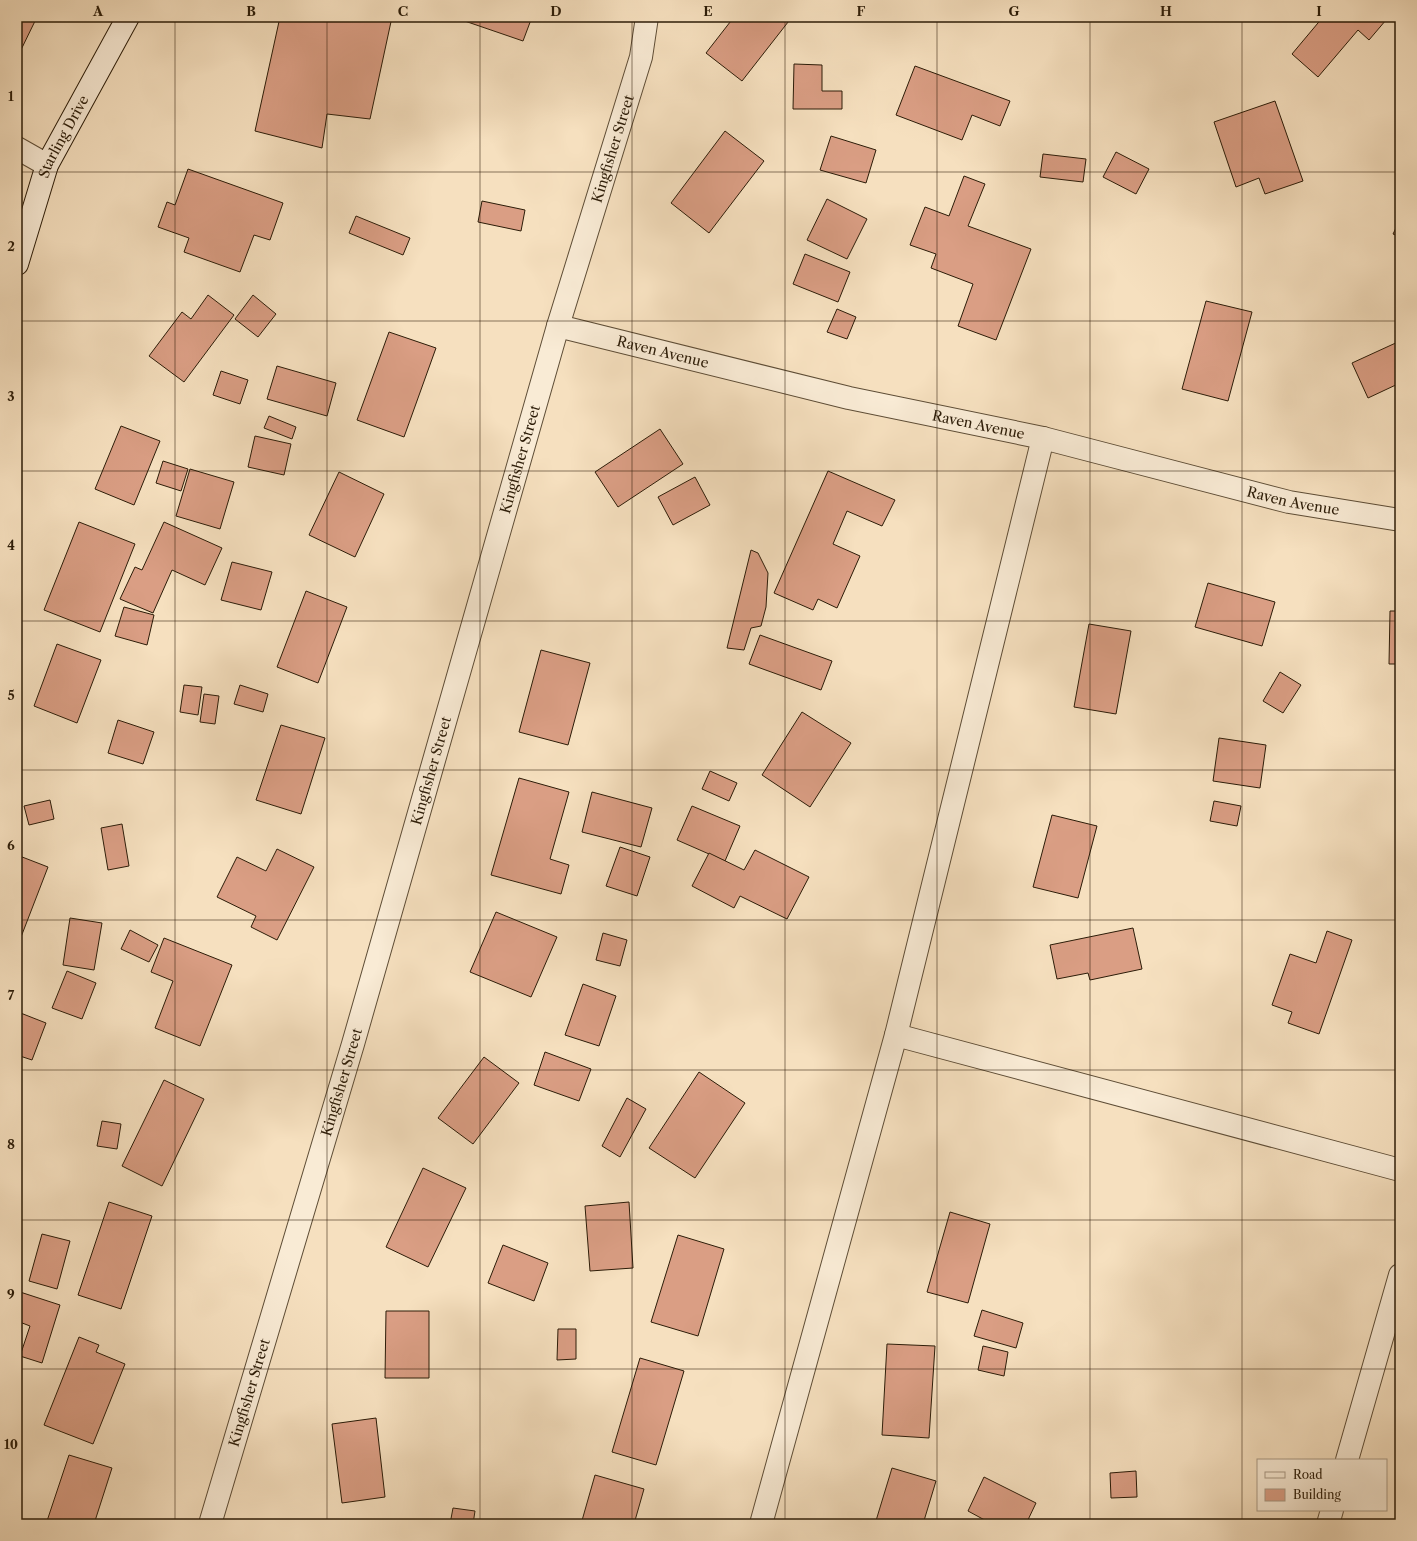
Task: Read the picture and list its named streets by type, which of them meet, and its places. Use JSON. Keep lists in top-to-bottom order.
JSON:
{
  "streets": {
    "street": ["Starling Drive", "Kingfisher Street", "Raven Avenue"]
  },
  "crossings": [
    ["Kingfisher Street", "Raven Avenue"]
  ],
  "legend": ["Road", "Building"],
  "grid": {
    "columns": [
      "A",
      "B",
      "C",
      "D",
      "E",
      "F",
      "G",
      "H",
      "I"
    ],
    "rows": [
      "1",
      "2",
      "3",
      "4",
      "5",
      "6",
      "7",
      "8",
      "9",
      "10"
    ]
  }
}
